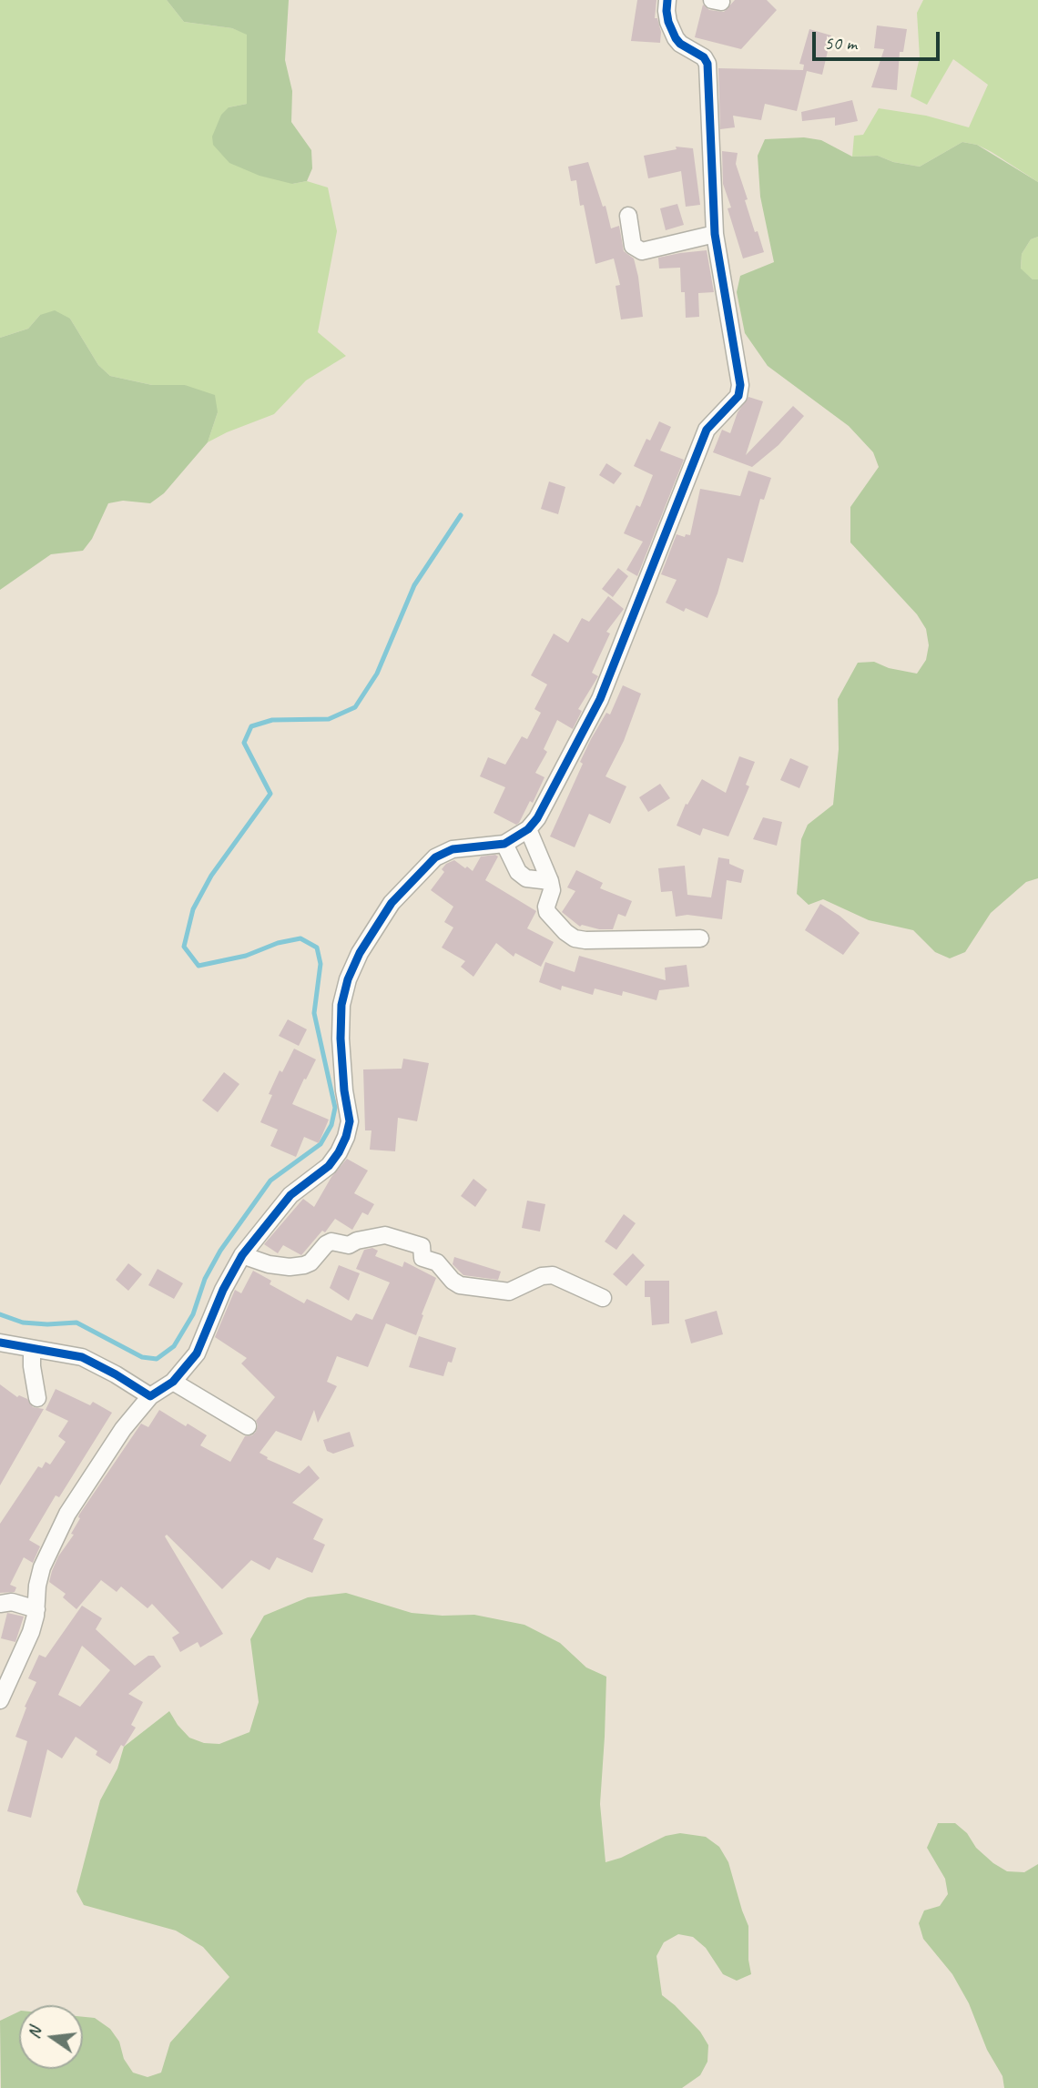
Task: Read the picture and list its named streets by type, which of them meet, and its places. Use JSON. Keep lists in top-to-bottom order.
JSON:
{
  "scale_bar": "50 m",
  "north": "left"
}
